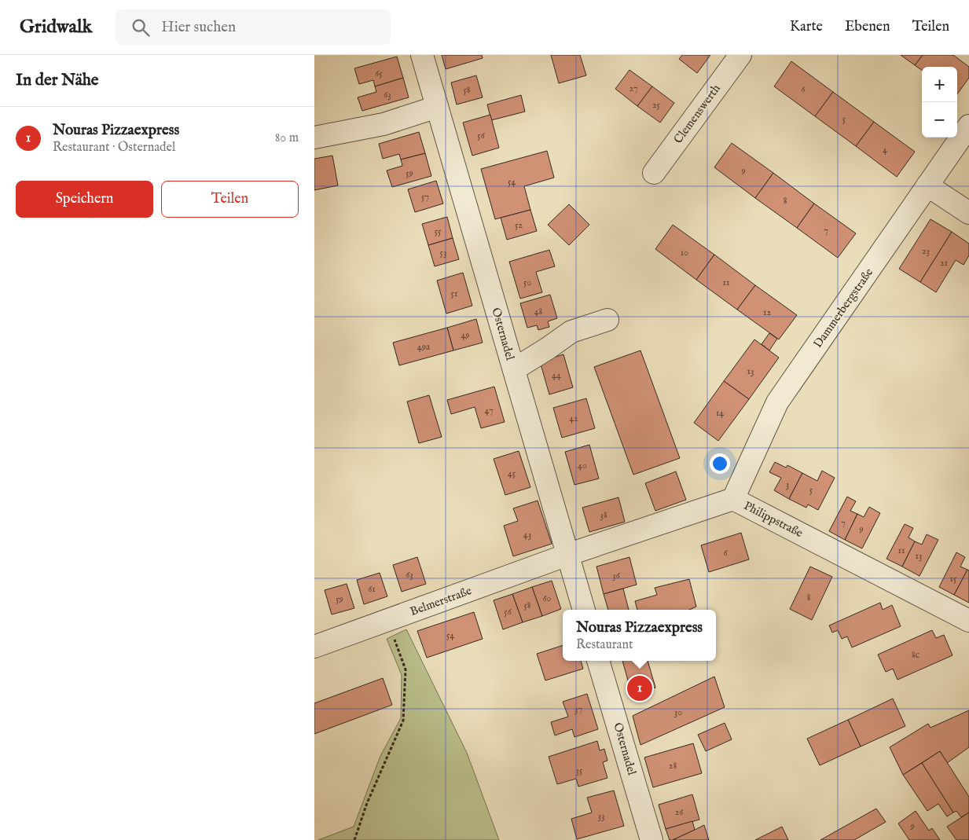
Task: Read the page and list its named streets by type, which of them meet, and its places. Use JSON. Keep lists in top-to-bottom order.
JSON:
{
  "streets": {
    "street": [
      "Clemenswerth",
      "Dammerbergstraße",
      "Osternadel",
      "Philippstraße",
      "Belmerstraße"
    ]
  },
  "crossings": [
    ["Dammerbergstraße", "Philippstraße"],
    ["Osternadel", "Philippstraße"],
    ["Osternadel", "Belmerstraße"],
    ["Philippstraße", "Belmerstraße"]
  ],
  "house_numbers": [
    "65",
    "27",
    "6",
    "58",
    "63",
    "25",
    "5",
    "56",
    "4",
    "9",
    "59",
    "54",
    "57",
    "8",
    "52",
    "7",
    "55",
    "23",
    "53",
    "10",
    "21",
    "50",
    "11",
    "51",
    "48",
    "12",
    "49",
    "49a",
    "13",
    "44",
    "47",
    "14",
    "42",
    "40",
    "45",
    "3",
    "5",
    "38",
    "7",
    "9",
    "43",
    "11",
    "6",
    "13",
    "63",
    "36",
    "15",
    "61",
    "8",
    "60",
    "59",
    "58",
    "56",
    "54",
    "8c",
    "37",
    "30",
    "28",
    "35",
    "26",
    "33",
    "9"
  ],
  "page": {
    "header": "Gridwalk",
    "search": "Hier suchen",
    "nav": ["Karte", "Ebenen", "Teilen"],
    "heading": "In der Nähe",
    "map_buttons": ["+", "−"],
    "list": [
      {
        "mark": "1",
        "name": "Nouras Pizzaexpress",
        "note": "Restaurant · Osternadel",
        "value": "80 m"
      }
    ],
    "buttons": ["Speichern", "Teilen"],
    "popup": ["Nouras Pizzaexpress", "Restaurant"],
    "pins": "1"
  }
}
